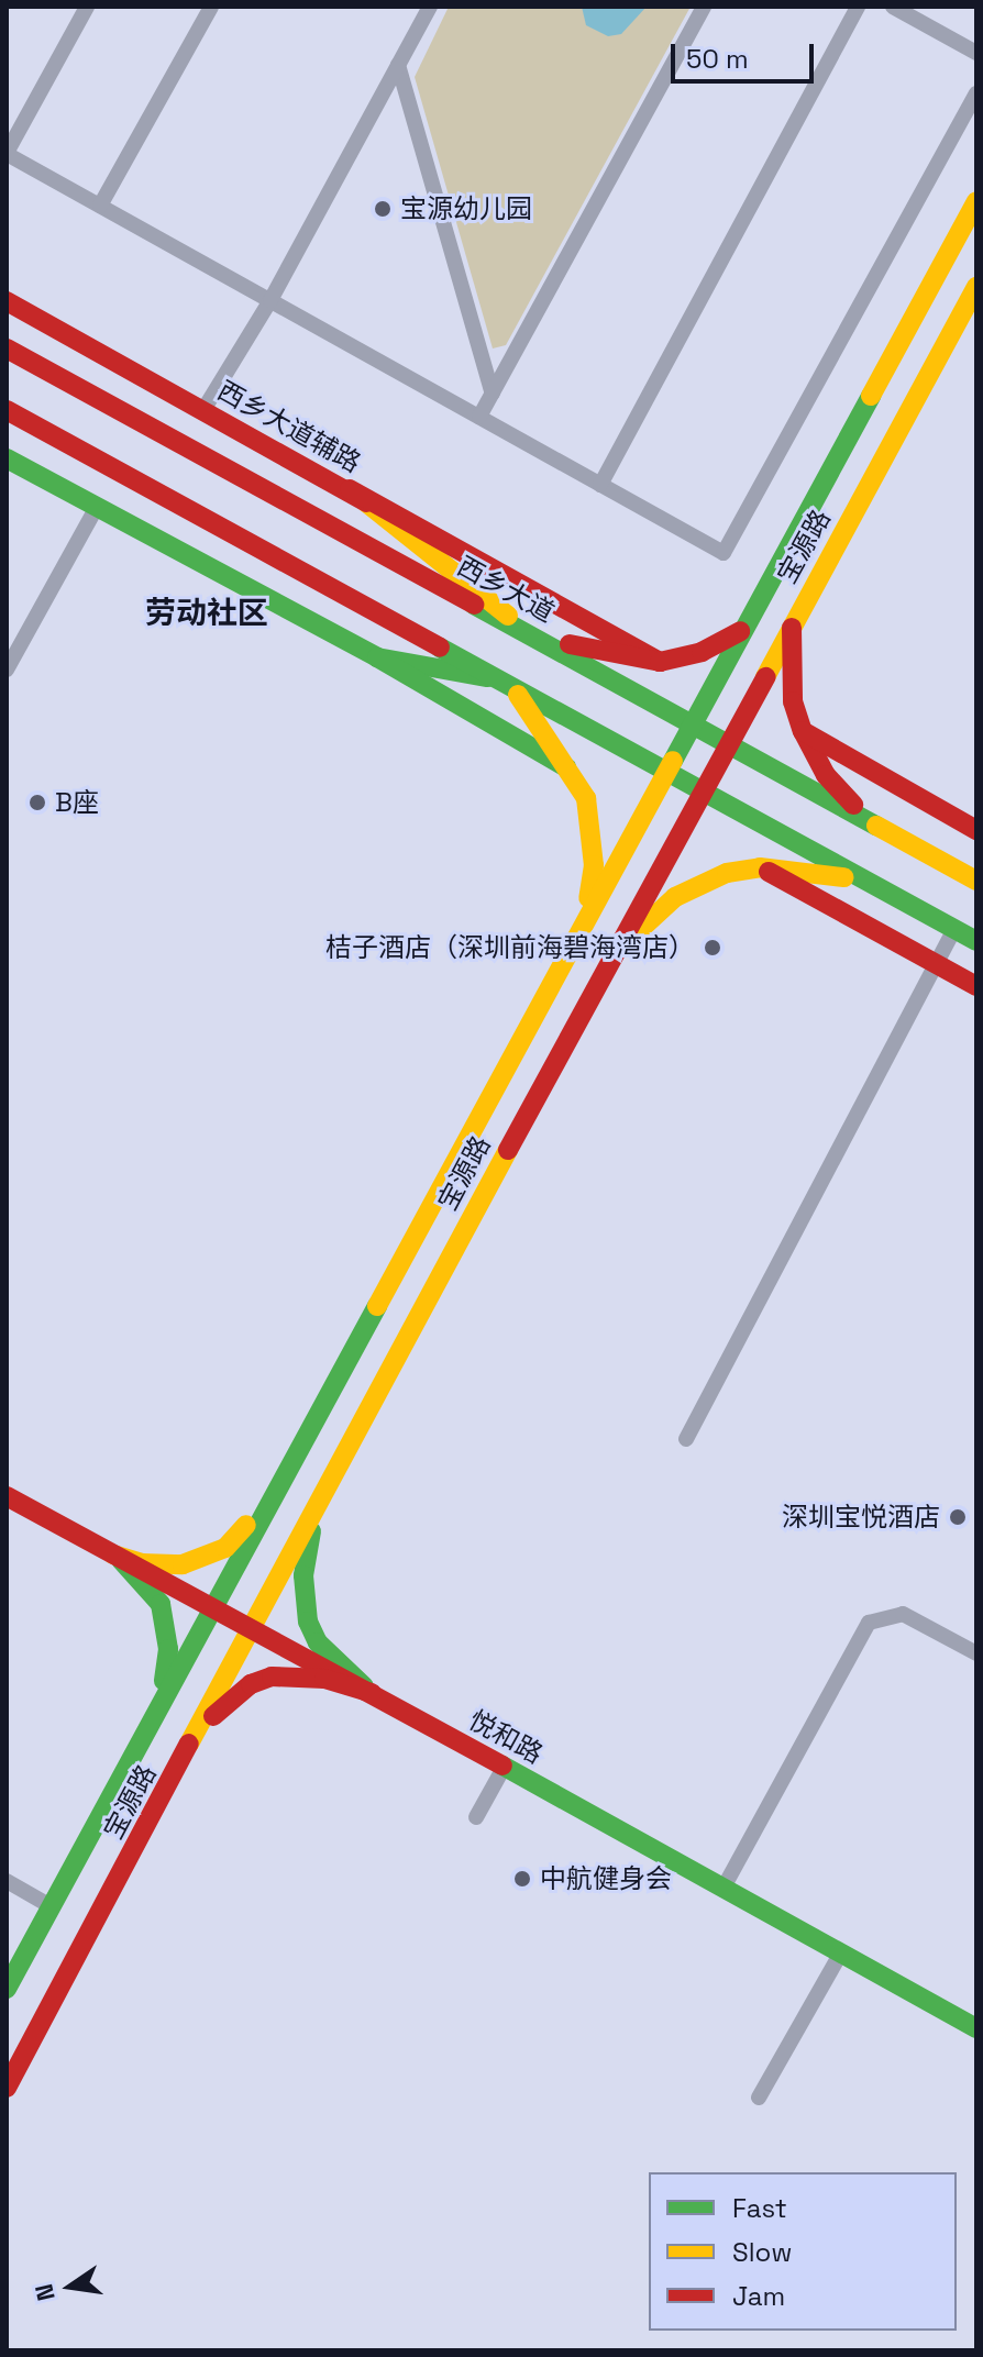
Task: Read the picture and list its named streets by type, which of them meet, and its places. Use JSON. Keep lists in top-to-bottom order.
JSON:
{
  "streets": {
    "main road": [
      "西乡大道辅路",
      "宝源路",
      "西乡大道",
      "悦和路"
    ]
  },
  "crossings": [
    ["西乡大道辅路", "西乡大道"],
    ["宝源路", "西乡大道"],
    ["宝源路", "悦和路"]
  ],
  "districts": ["劳动社区"],
  "places": [
    "宝源幼儿园",
    "B座",
    "桔子酒店（深圳前海碧海湾店）",
    "深圳宝悦酒店",
    "中航健身会"
  ],
  "legend": ["Fast", "Slow", "Jam"],
  "scale_bar": "50 m",
  "north": "left"
}
